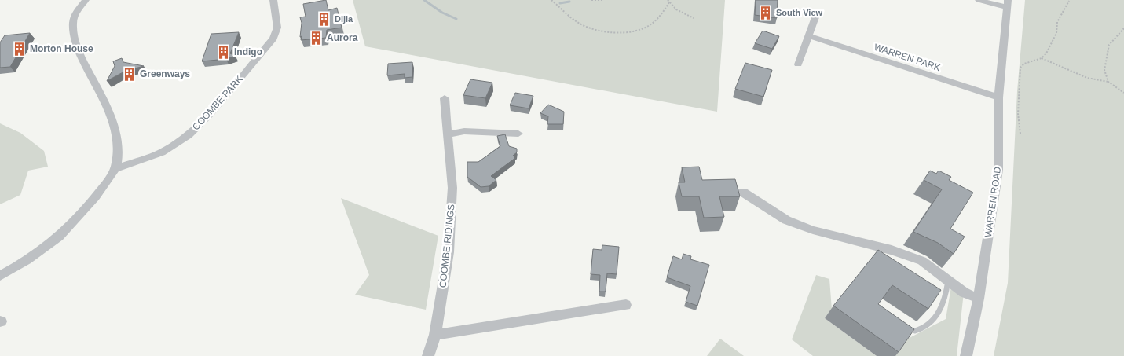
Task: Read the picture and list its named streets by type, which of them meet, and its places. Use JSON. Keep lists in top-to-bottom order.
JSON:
{
  "streets": {
    "street": [
      "WARREN PARK",
      "COOMBE PARK",
      "WARREN ROAD",
      "COOMBE RIDINGS"
    ]
  },
  "crossings": [
    ["WARREN PARK", "WARREN ROAD"]
  ],
  "places": {
    "building": [
      "South View",
      "Dijla",
      "Aurora",
      "Morton House",
      "Indigo",
      "Greenways"
    ]
  }
}
